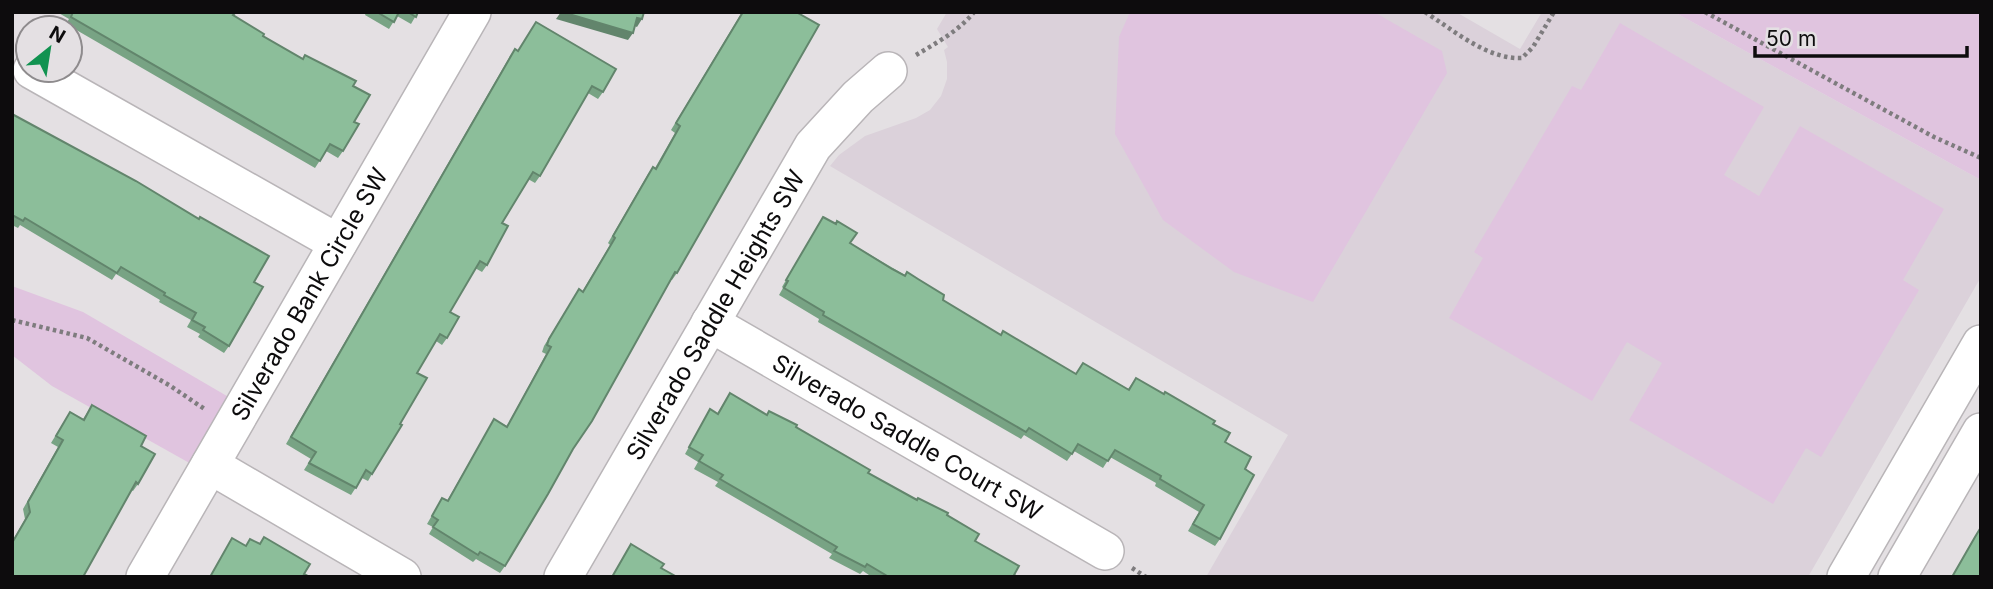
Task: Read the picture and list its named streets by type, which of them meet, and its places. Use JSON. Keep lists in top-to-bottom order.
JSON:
{
  "streets": {
    "street": ["Silverado Bank Circle SW", "Silverado Saddle Heights SW", "Silverado Saddle Court SW"]
  },
  "crossings": [
    ["Silverado Saddle Heights SW", "Silverado Saddle Court SW"]
  ],
  "scale_bar": "50 m",
  "north": "top right"
}
